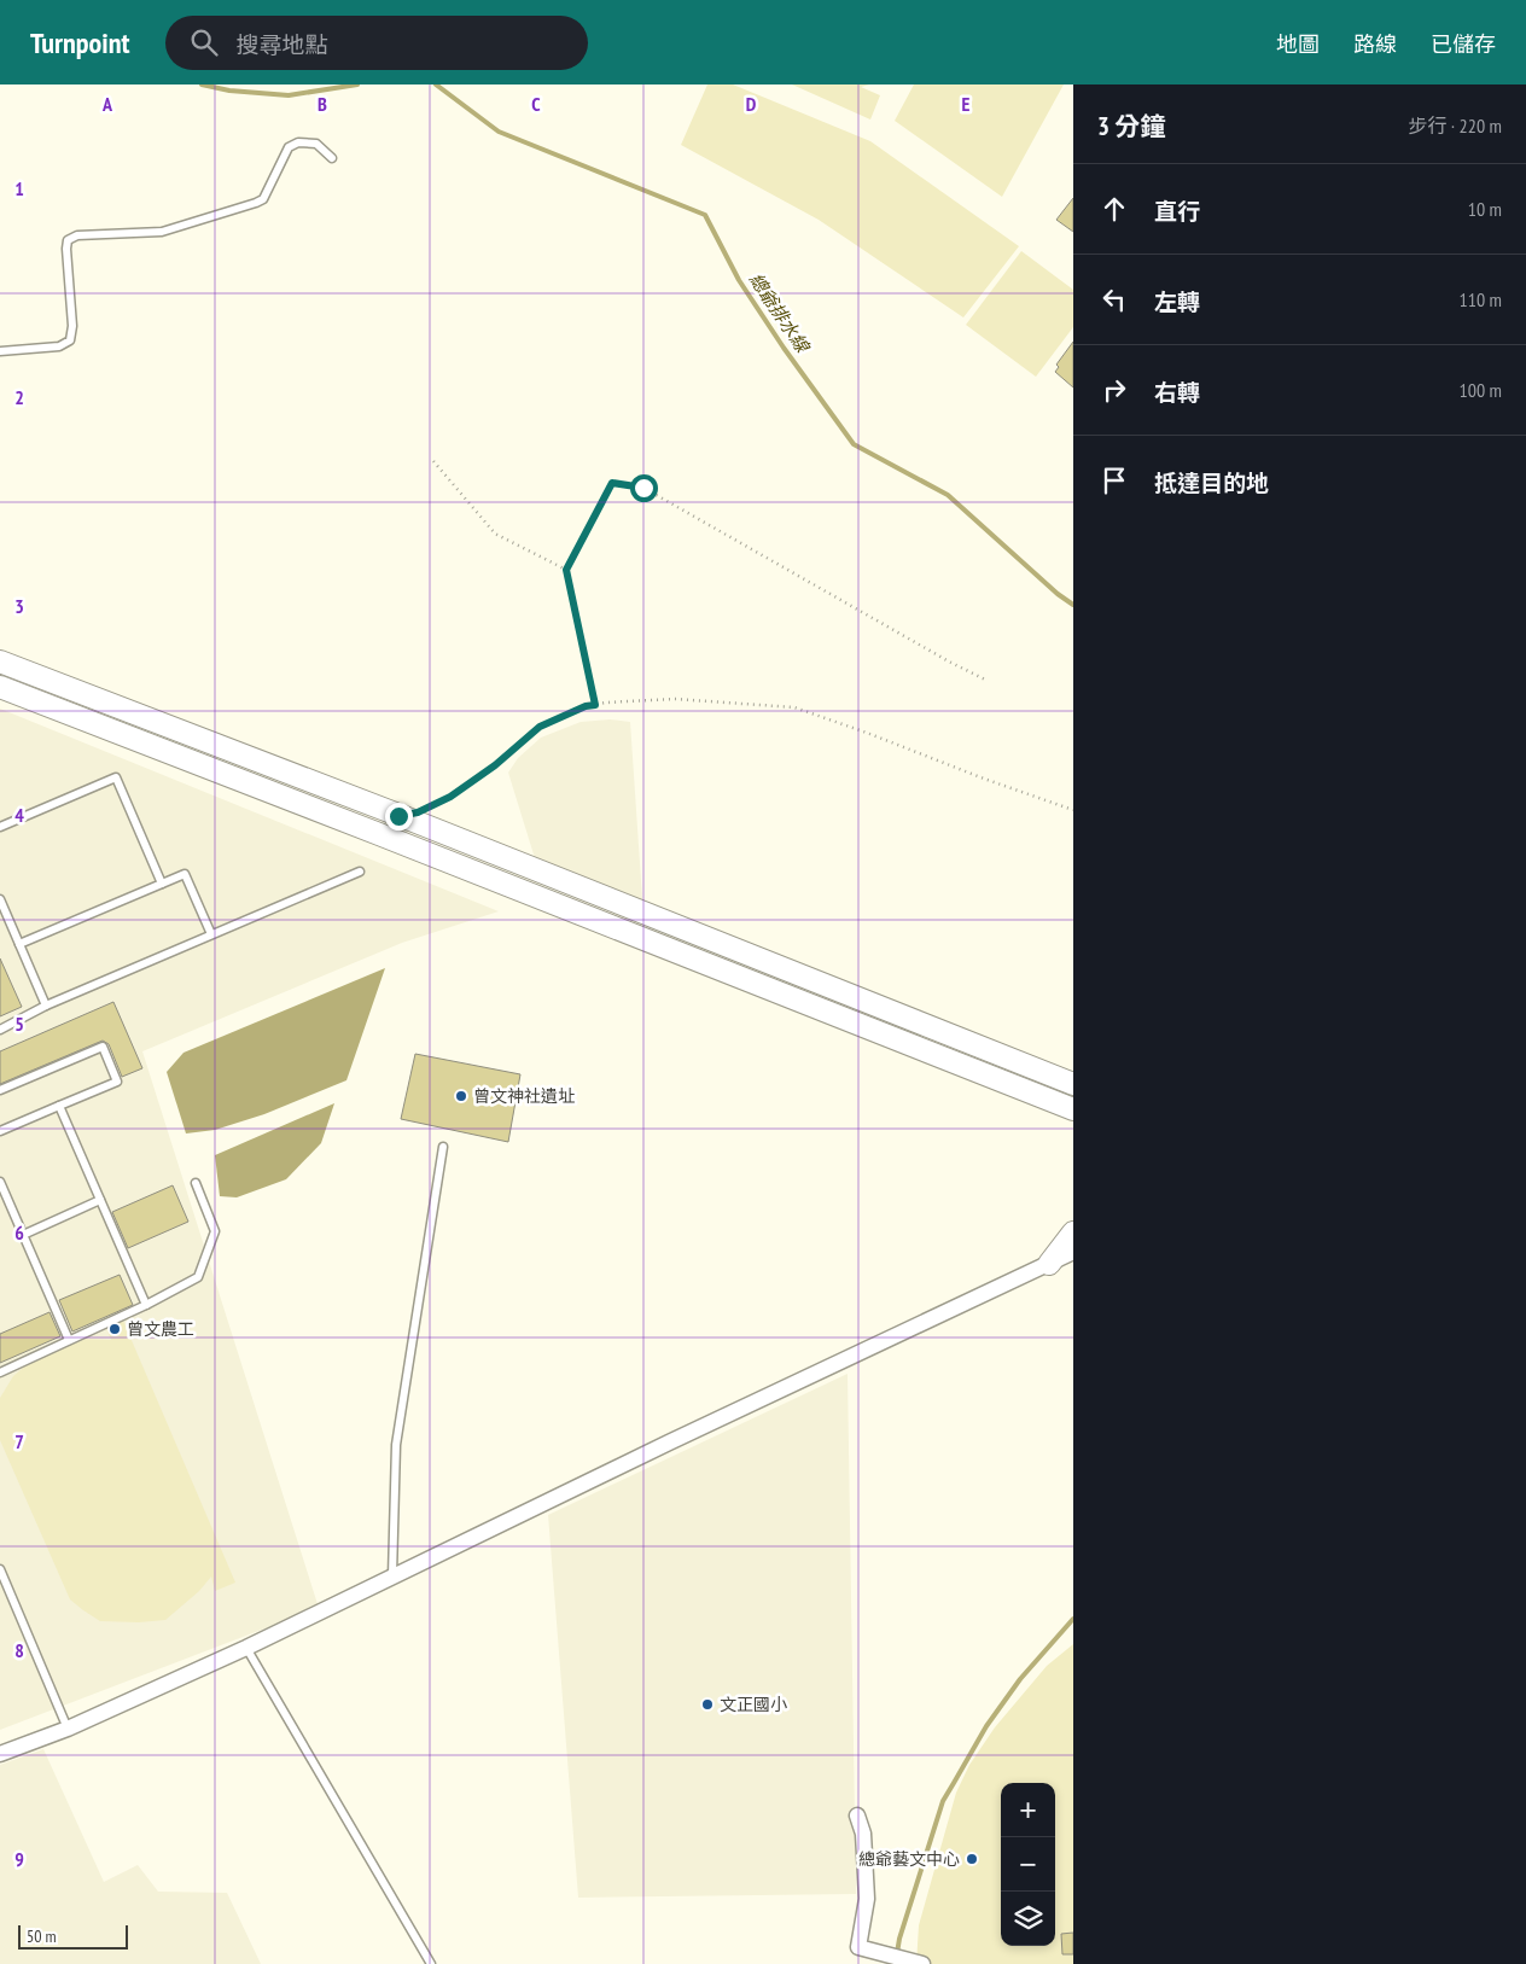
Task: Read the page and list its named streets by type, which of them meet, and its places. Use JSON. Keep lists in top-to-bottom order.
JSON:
{
  "water": ["總爺排水線"],
  "places": [
    "曾文神社遺址",
    "曾文農工",
    "文正國小",
    "總爺藝文中心"
  ],
  "scale_bar": "50 m",
  "page": {
    "header": "Turnpoint",
    "search": "搜尋地點",
    "nav": ["地圖", "路線", "已儲存"],
    "heading": ["3 分鐘", "步行 · 220 m"],
    "list": [
      ["直行", "10 m"],
      ["左轉", "110 m"],
      ["右轉", "100 m"],
      "抵達目的地"
    ],
    "map_buttons": ["+", "−"],
    "scale": "50 m"
  },
  "grid": {
    "columns": [
      "A",
      "B",
      "C",
      "D",
      "E"
    ],
    "rows": [
      "1",
      "2",
      "3",
      "4",
      "5",
      "6",
      "7",
      "8",
      "9"
    ]
  }
}
